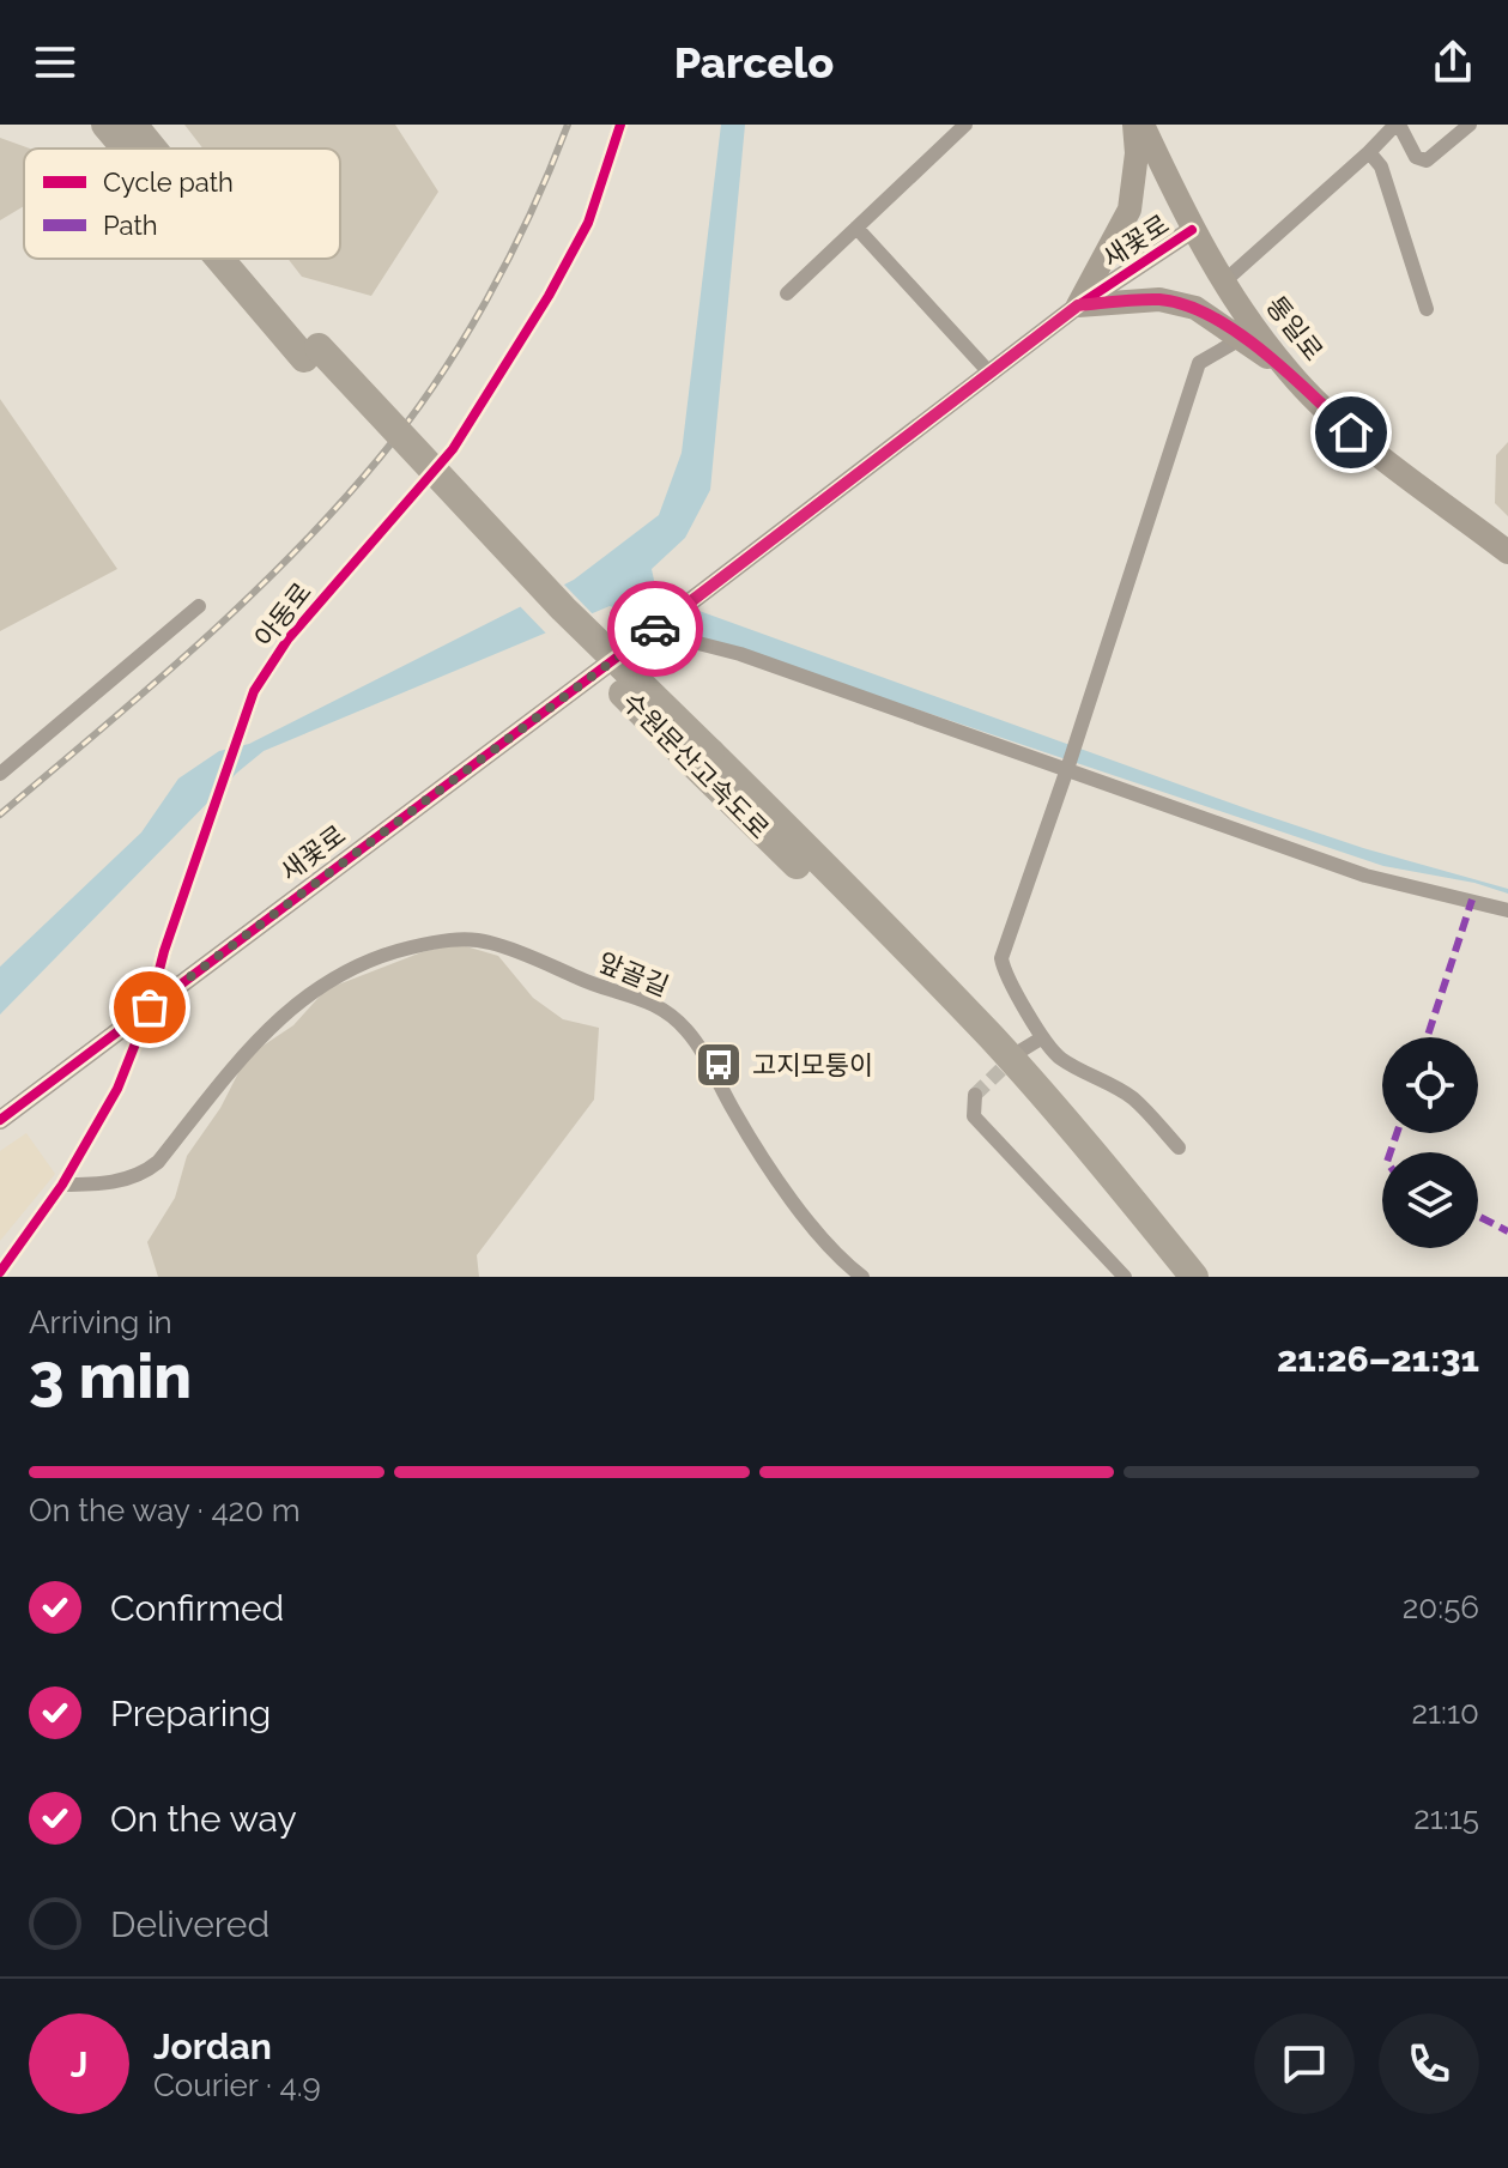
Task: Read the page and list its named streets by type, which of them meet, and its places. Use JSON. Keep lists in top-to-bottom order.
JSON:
{
  "streets": {
    "highway": ["수원문산고속도로"],
    "main road": ["통일로"],
    "street": ["새꽃로", "아동로", "앞골길"]
  },
  "crossings": [
    ["새꽃로", "통일로"],
    ["새꽃로", "아동로"],
    ["아동로", "앞골길"]
  ],
  "places": {
    "bus stop": ["고지모퉁이"]
  },
  "legend": ["Cycle path", "Path"],
  "page": {
    "header": "Parcelo",
    "heading": ["3 min", "Arriving in", "21:26–21:31"],
    "panel": ["Jordan", "Courier · 4.9"],
    "bar": "On the way · 420 m",
    "list": [
      ["Confirmed", "20:56"],
      ["Preparing", "21:10"],
      ["On the way", "21:15"],
      "Delivered"
    ],
    "round": "J"
  }
}
